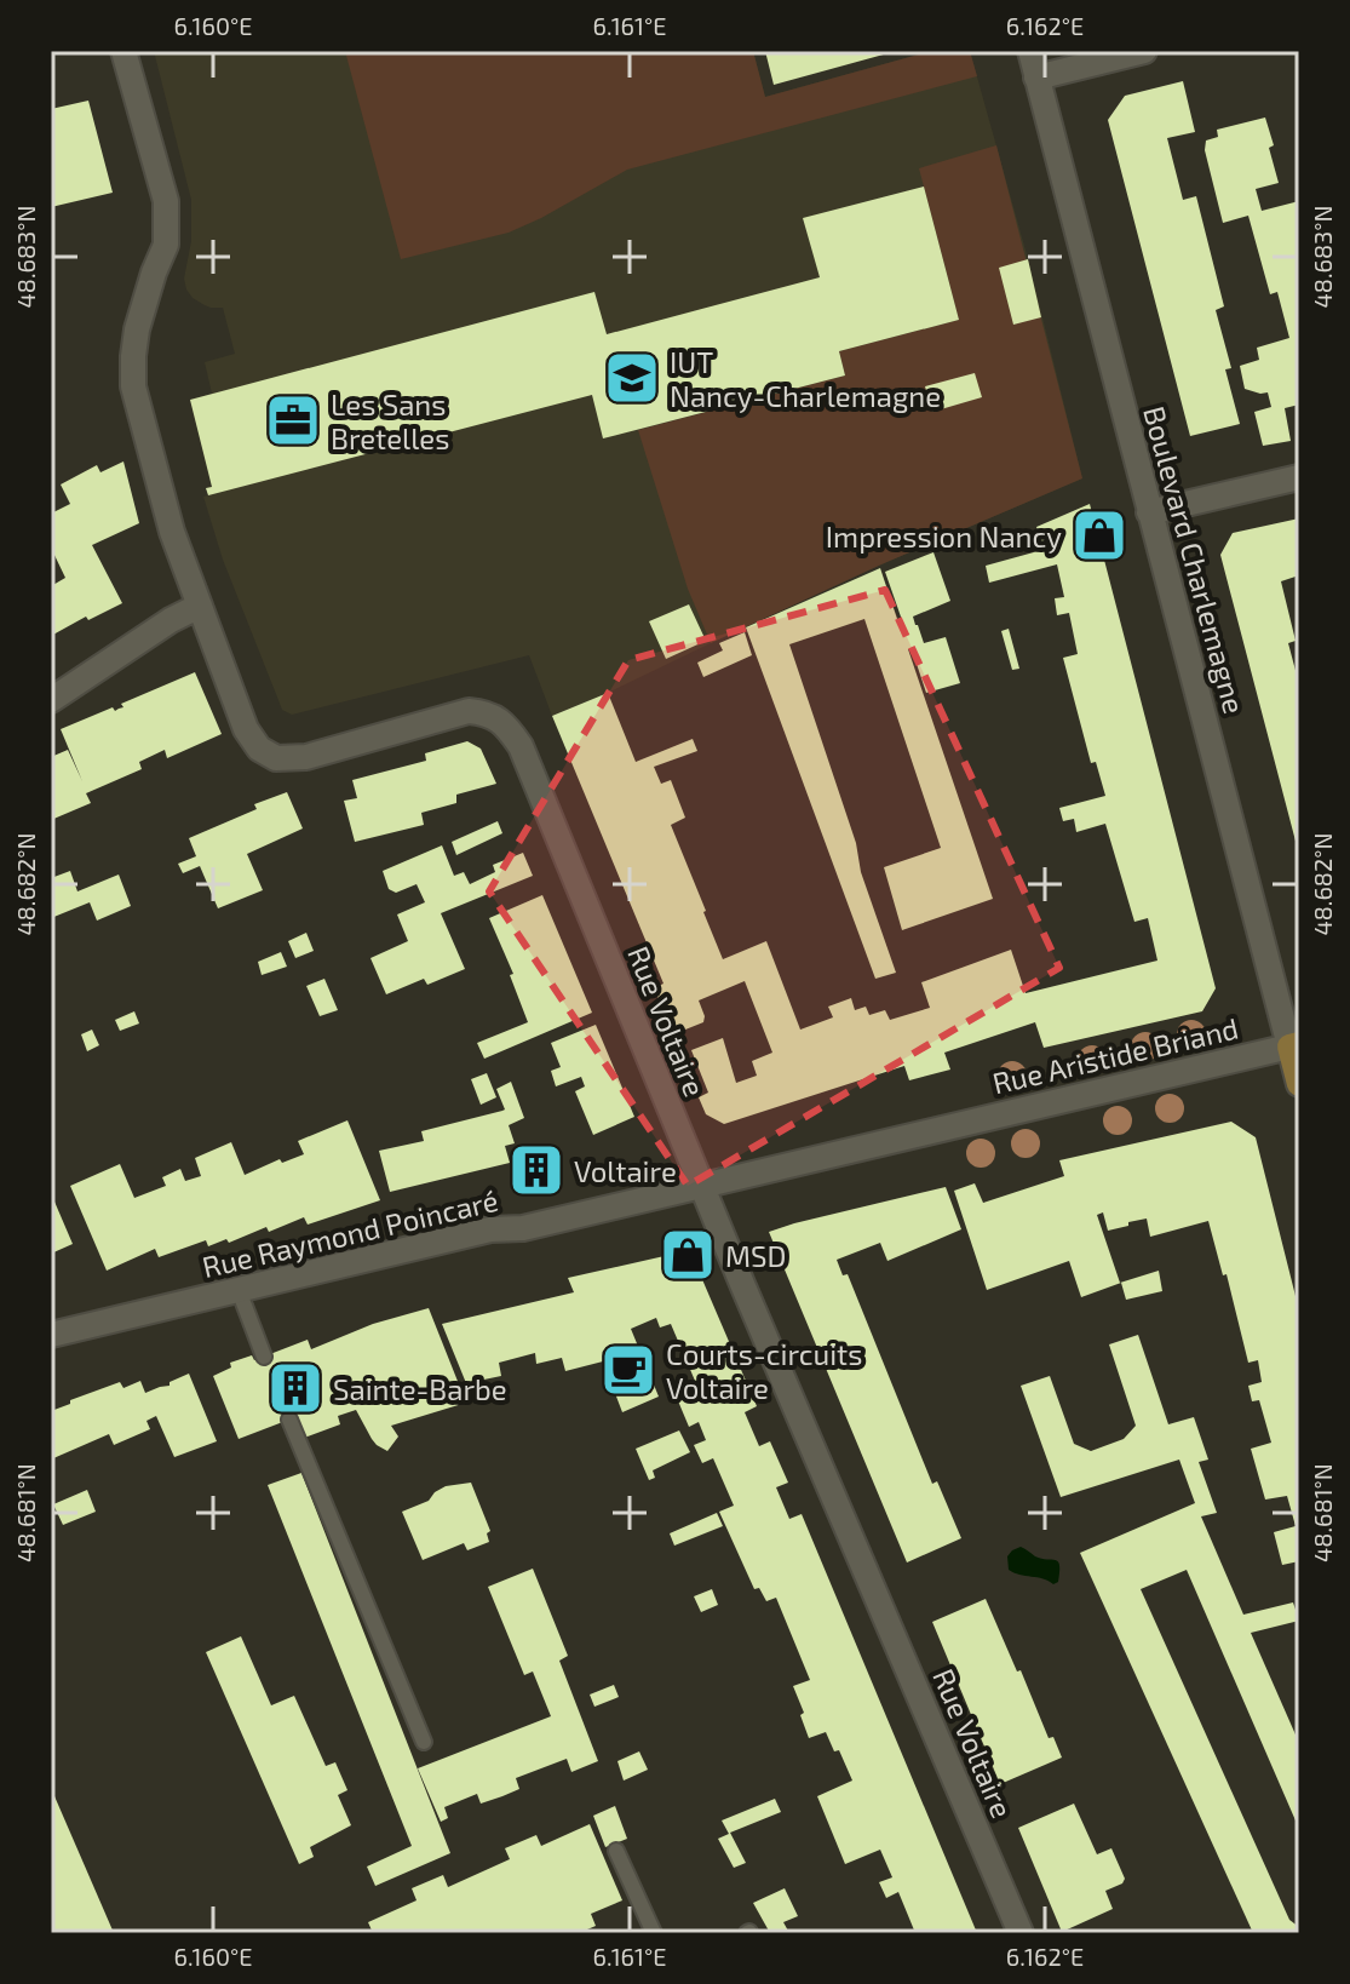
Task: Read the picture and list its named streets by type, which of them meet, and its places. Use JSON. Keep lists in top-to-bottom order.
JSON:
{
  "streets": {
    "main road": ["Boulevard Charlemagne"],
    "street": ["Rue Voltaire", "Rue Aristide Briand", "Rue Raymond Poincaré"]
  },
  "crossings": [
    ["Boulevard Charlemagne", "Rue Aristide Briand"],
    ["Rue Voltaire", "Rue Raymond Poincaré"],
    ["Rue Aristide Briand", "Rue Raymond Poincaré"]
  ],
  "places": {
    "school or university": ["IUT Nancy-Charlemagne"],
    "office": ["Les Sans Bretelles"],
    "shop": ["Impression Nancy", "MSD"],
    "building": ["Voltaire", "Sainte-Barbe"],
    "cafe": ["Courts-circuits Voltaire"]
  },
  "coordinates": [
    "6.160°E",
    "6.161°E",
    "6.162°E",
    "48.683°N",
    "48.682°N",
    "48.681°N"
  ]
}
